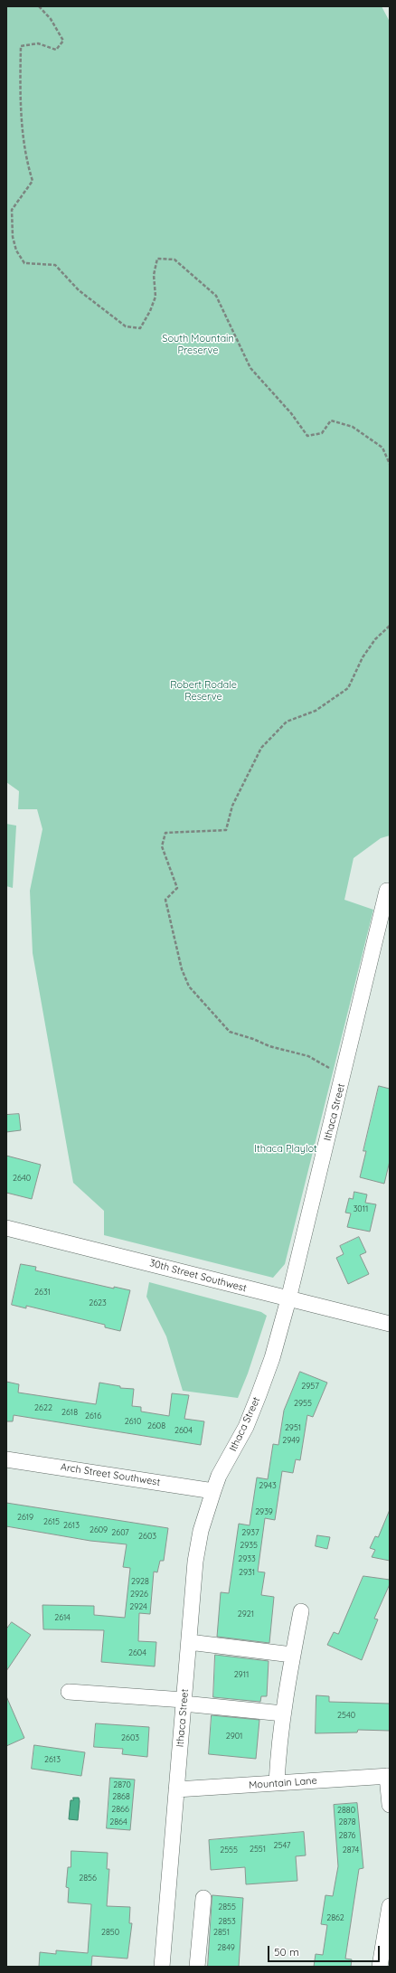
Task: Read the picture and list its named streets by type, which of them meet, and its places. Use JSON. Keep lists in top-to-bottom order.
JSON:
{
  "streets": {
    "street": [
      "Ithaca Street",
      "30th Street Southwest",
      "Arch Street Southwest",
      "Mountain Lane"
    ]
  },
  "crossings": [
    ["Ithaca Street", "30th Street Southwest"],
    ["Ithaca Street", "Arch Street Southwest"],
    ["Ithaca Street", "Mountain Lane"]
  ],
  "parks": ["South Mountain Preserve", "Robert Rodale Reserve", "Ithaca Playlot"],
  "house_numbers": [
    "2640",
    "3011",
    "2631",
    "2623",
    "2957",
    "2955",
    "2622",
    "2618",
    "2616",
    "2610",
    "2608",
    "2951",
    "2604",
    "2949",
    "2943",
    "2939",
    "2619",
    "2615",
    "2613",
    "2609",
    "2607",
    "2937",
    "2603",
    "2935",
    "2933",
    "2931",
    "2928",
    "2926",
    "2924",
    "2921",
    "2614",
    "2604",
    "2911",
    "2540",
    "2901",
    "2603",
    "2613",
    "2870",
    "2868",
    "2866",
    "2880",
    "2864",
    "2878",
    "2876",
    "2547",
    "2551",
    "2555",
    "2874",
    "2856",
    "2855",
    "2862",
    "2853",
    "2850",
    "2851",
    "2849"
  ],
  "scale_bar": "50 m"
}
